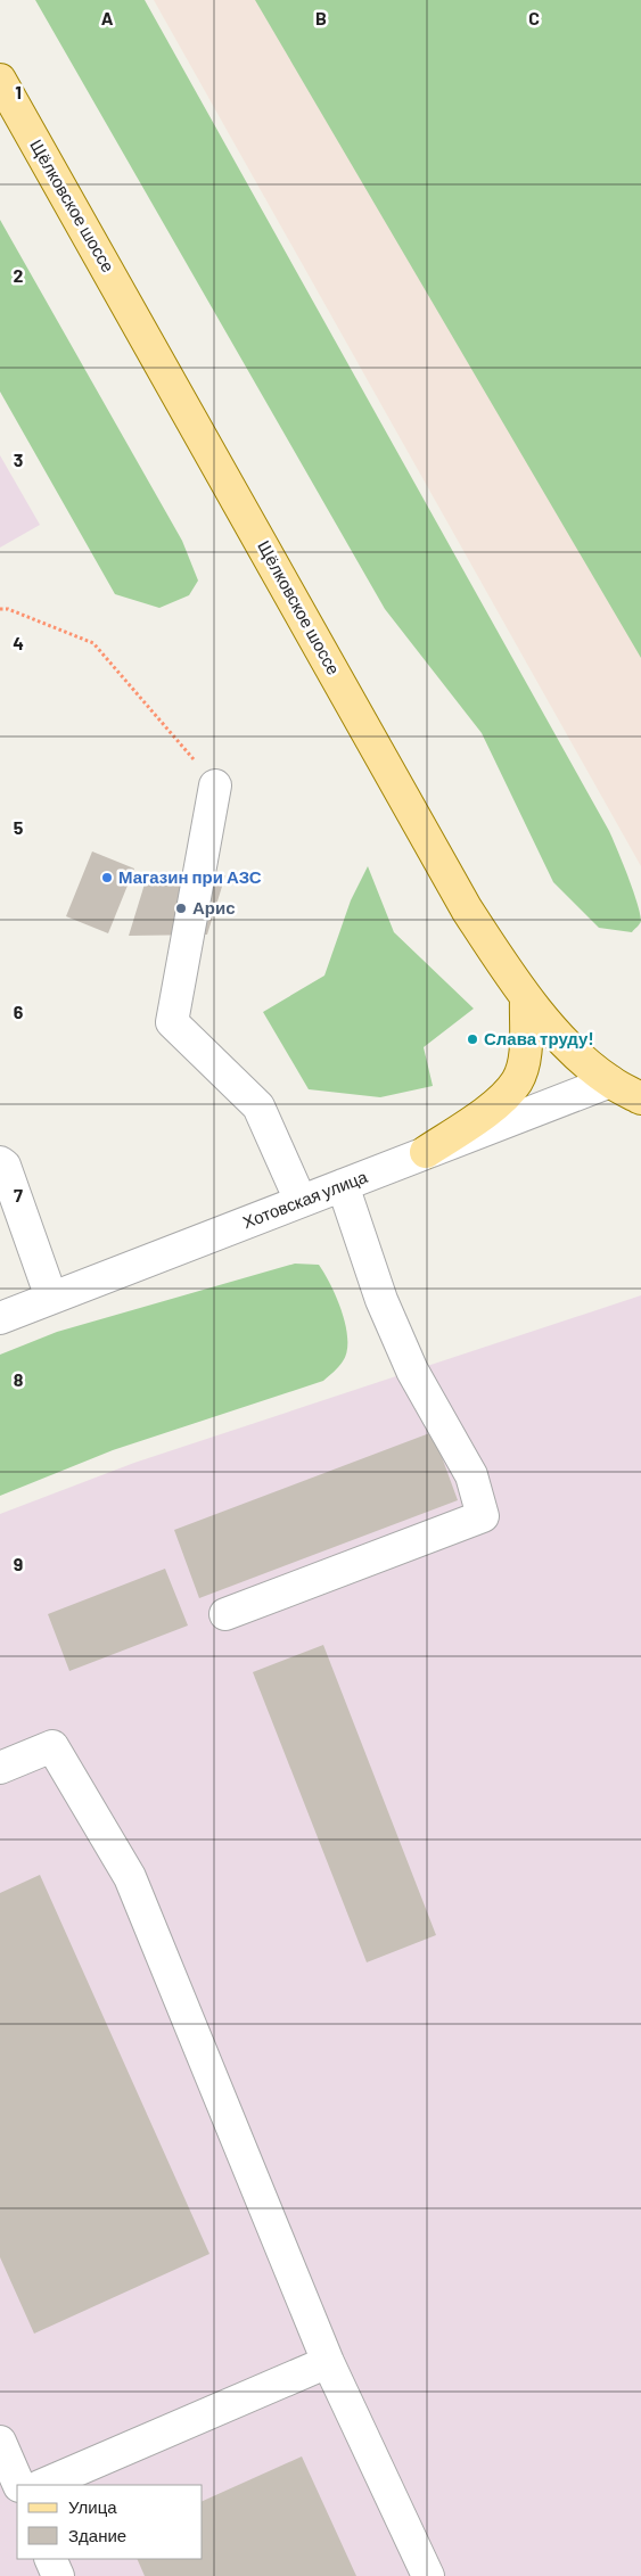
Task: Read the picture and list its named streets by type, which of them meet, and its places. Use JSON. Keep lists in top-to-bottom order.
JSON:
{
  "streets": {
    "main road": ["Щёлковское шоссе"],
    "street": ["Хотовская улица"]
  },
  "crossings": [
    ["Щёлковское шоссе", "Хотовская улица"]
  ],
  "places": ["Магазин при АЗС", "Арис", "Слава труду!"],
  "legend": ["Улица", "Здание"],
  "grid": {
    "columns": ["A", "B", "C"],
    "rows": [
      "1",
      "2",
      "3",
      "4",
      "5",
      "6",
      "7",
      "8",
      "9"
    ]
  }
}
